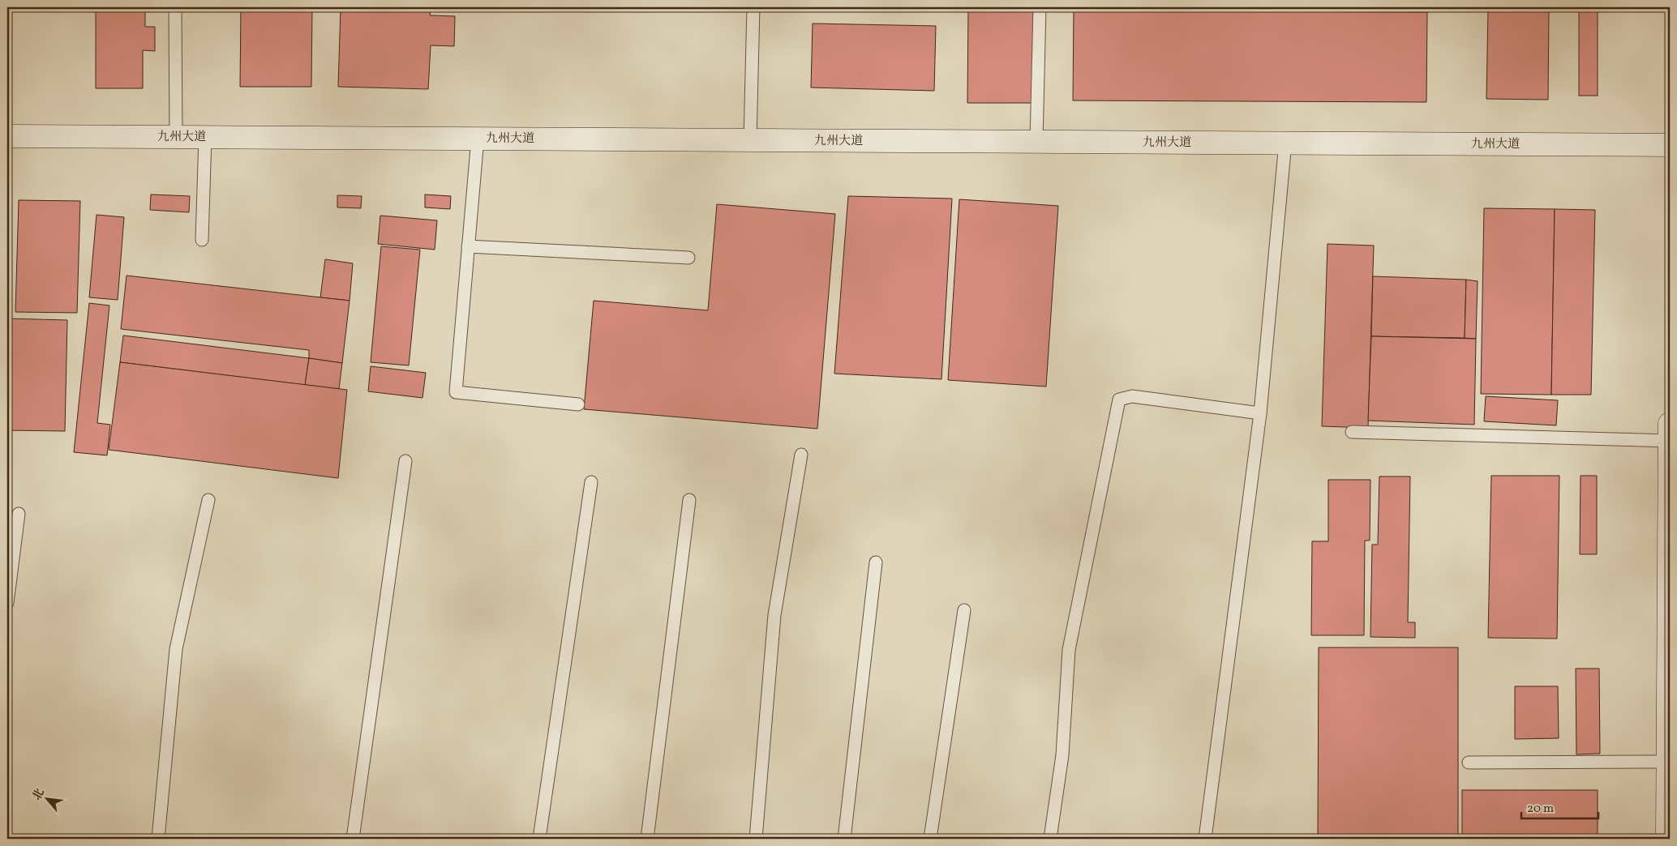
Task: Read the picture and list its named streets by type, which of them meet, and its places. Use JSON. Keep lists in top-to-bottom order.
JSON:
{
  "streets": {
    "street": ["九州大道"]
  },
  "scale_bar": "20 m",
  "north": "top left"
}
